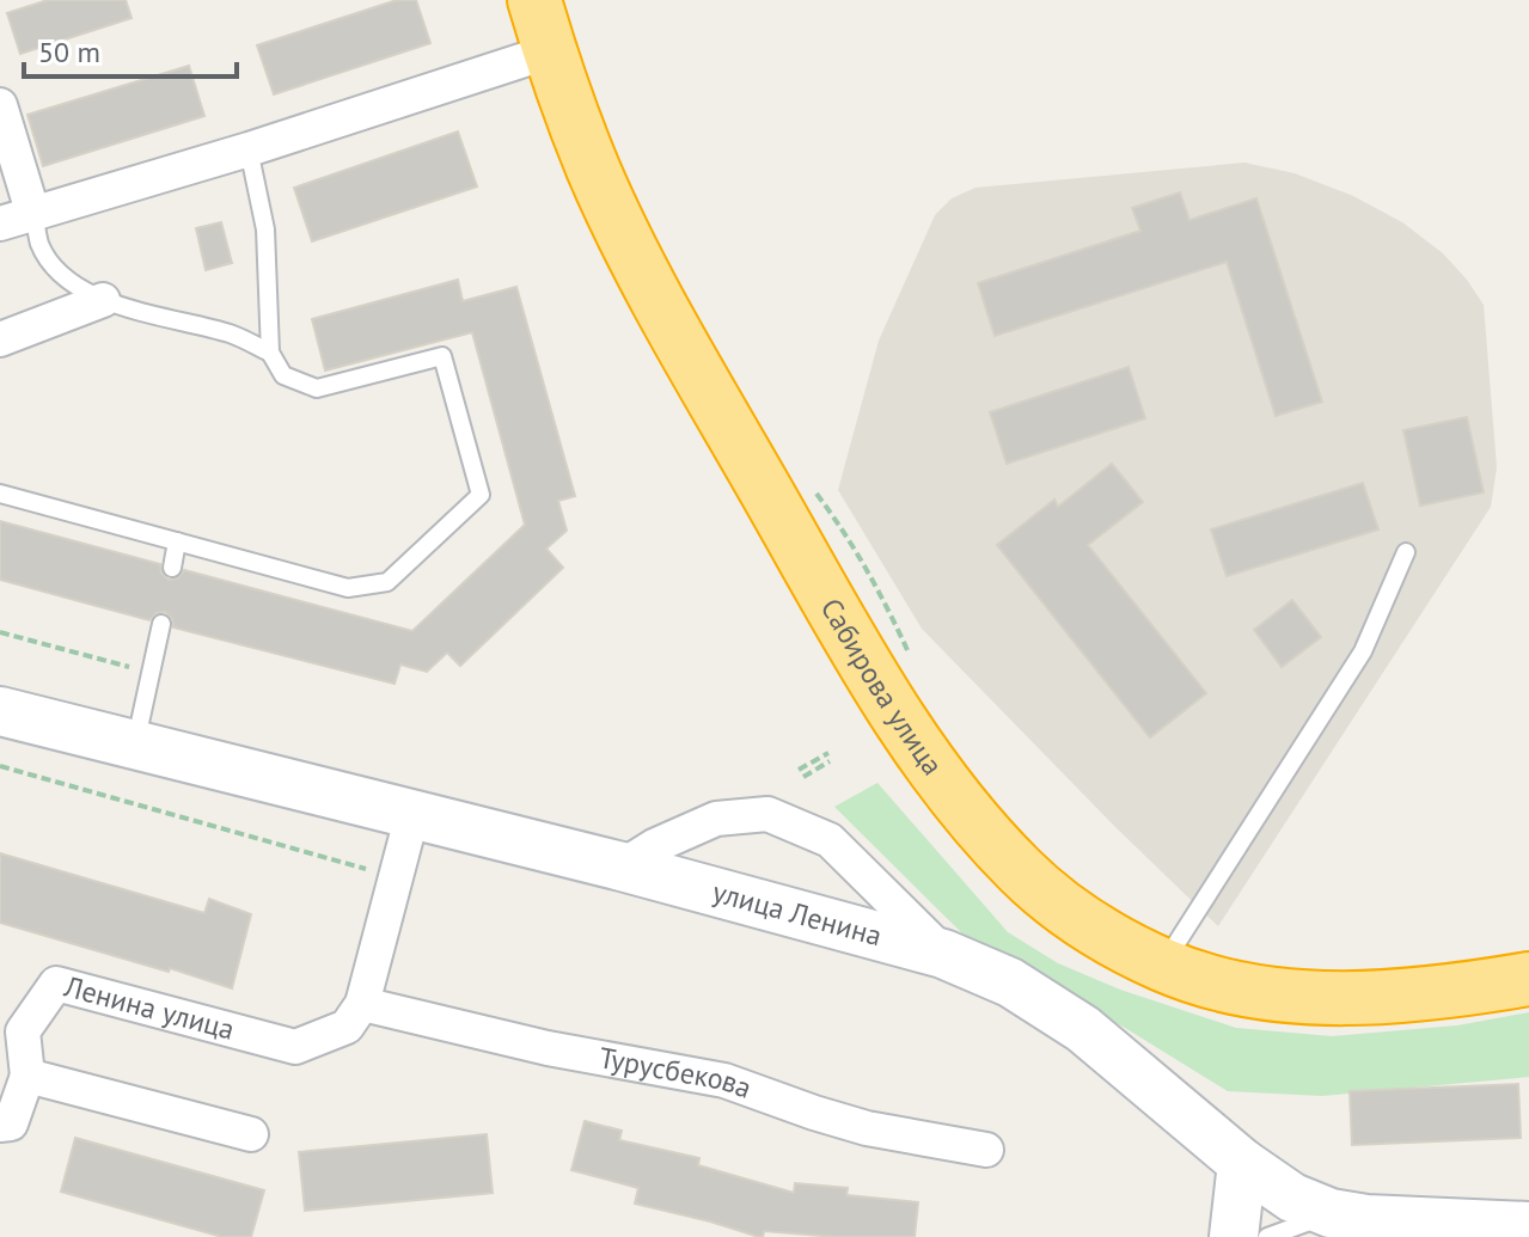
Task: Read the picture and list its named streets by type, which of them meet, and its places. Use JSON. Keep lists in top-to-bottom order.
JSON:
{
  "streets": {
    "highway": ["Сабирова улица"],
    "main road": ["улица Ленина"],
    "street": ["Ленина улица", "Турусбекова"]
  },
  "crossings": [
    ["Ленина улица", "Турусбекова"]
  ],
  "scale_bar": "50 m"
}
